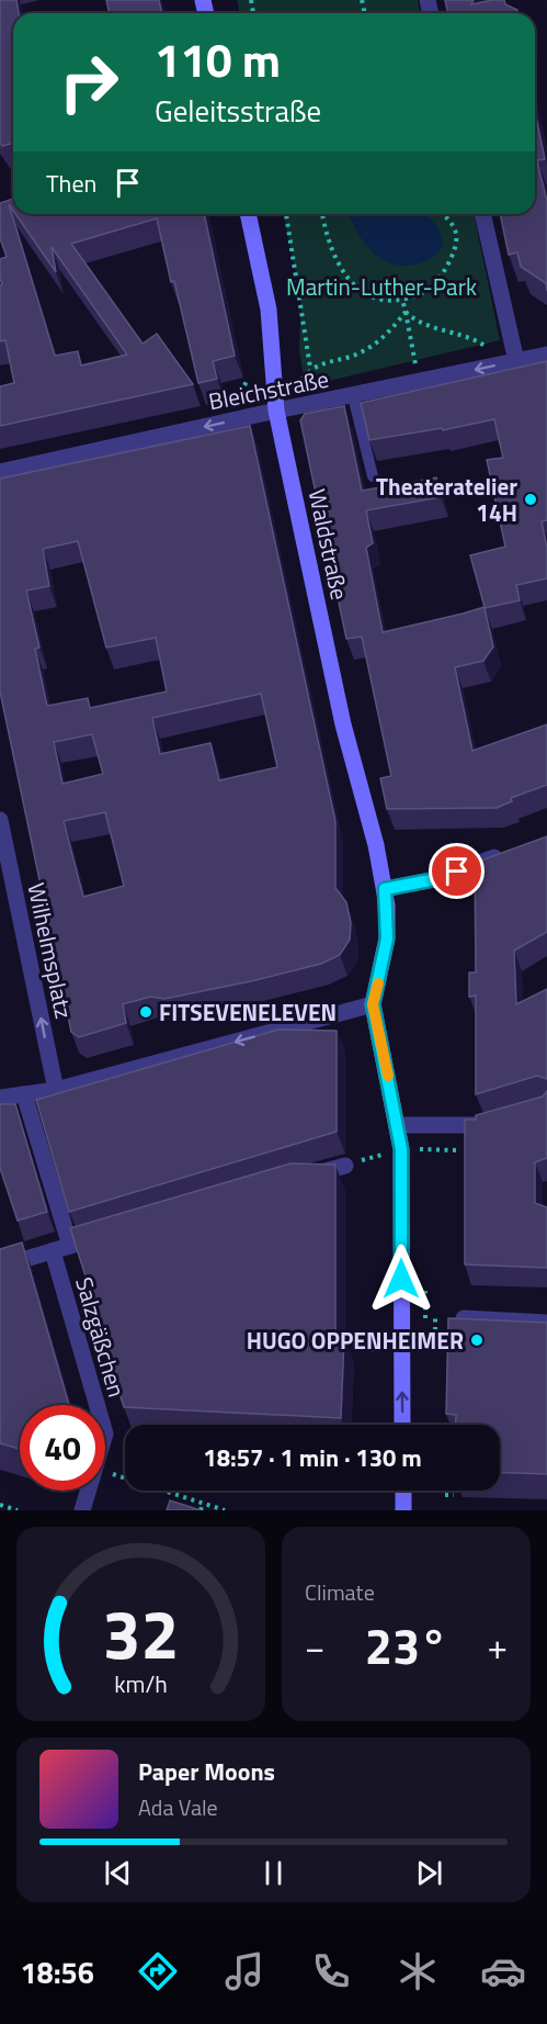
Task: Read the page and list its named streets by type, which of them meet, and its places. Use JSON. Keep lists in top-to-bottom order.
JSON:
{
  "streets": {
    "street": [
      "Bleichstraße",
      "Waldstraße",
      "Wilhelmsplatz",
      "Salzgäßchen"
    ]
  },
  "crossings": [
    ["Bleichstraße", "Waldstraße"]
  ],
  "one_way": ["Bleichstraße", "Wilhelmsplatz"],
  "parks": ["Martin-Luther-Park"],
  "places": ["Theateratelier 14H", "FITSEVENELEVEN", "HUGO OPPENHEIMER"],
  "page": {
    "turn": ["110 m", "Geleitsstraße"],
    "then": "Then",
    "limit": "40",
    "trip": "18:57 · 1 min · 130 m",
    "tile": "Climate",
    "heat": ["−", "23°", "+"],
    "song": ["Paper Moons", "Ada Vale"],
    "tabs": "18:56",
    "gauge": ["32", "km/h"]
  }
}
